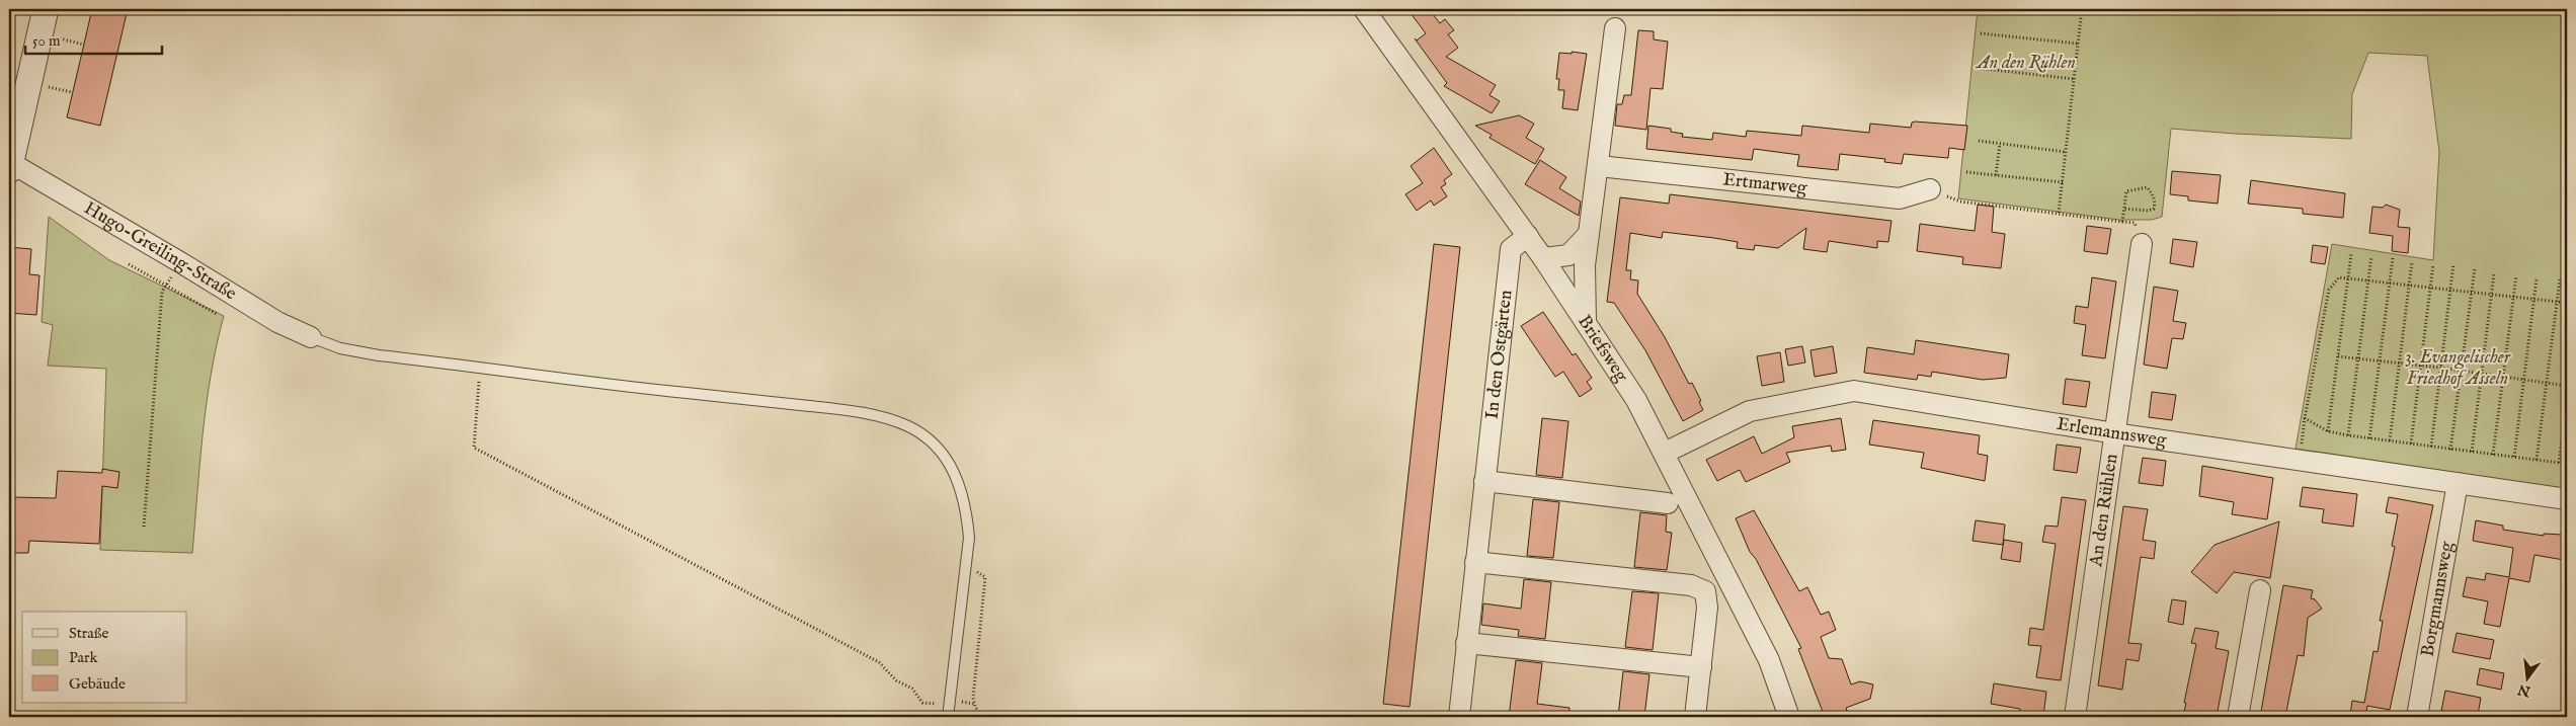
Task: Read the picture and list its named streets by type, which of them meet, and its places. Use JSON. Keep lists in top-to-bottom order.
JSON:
{
  "streets": {
    "street": [
      "Ertmarweg",
      "Hugo-Greiling-Straße",
      "Briefsweg",
      "In den Ostgärten",
      "Erlemannsweg",
      "An den Rühlen",
      "Borgmannsweg"
    ]
  },
  "crossings": [
    ["Briefsweg", "In den Ostgärten"],
    ["Briefsweg", "Erlemannsweg"],
    ["Erlemannsweg", "An den Rühlen"],
    ["Erlemannsweg", "Borgmannsweg"]
  ],
  "parks": ["An den Rühlen", "3. Evangelischer Friedhof Asseln"],
  "legend": ["Straße", "Park", "Gebäude"],
  "scale_bar": "50 m",
  "north": "bottom"
}
